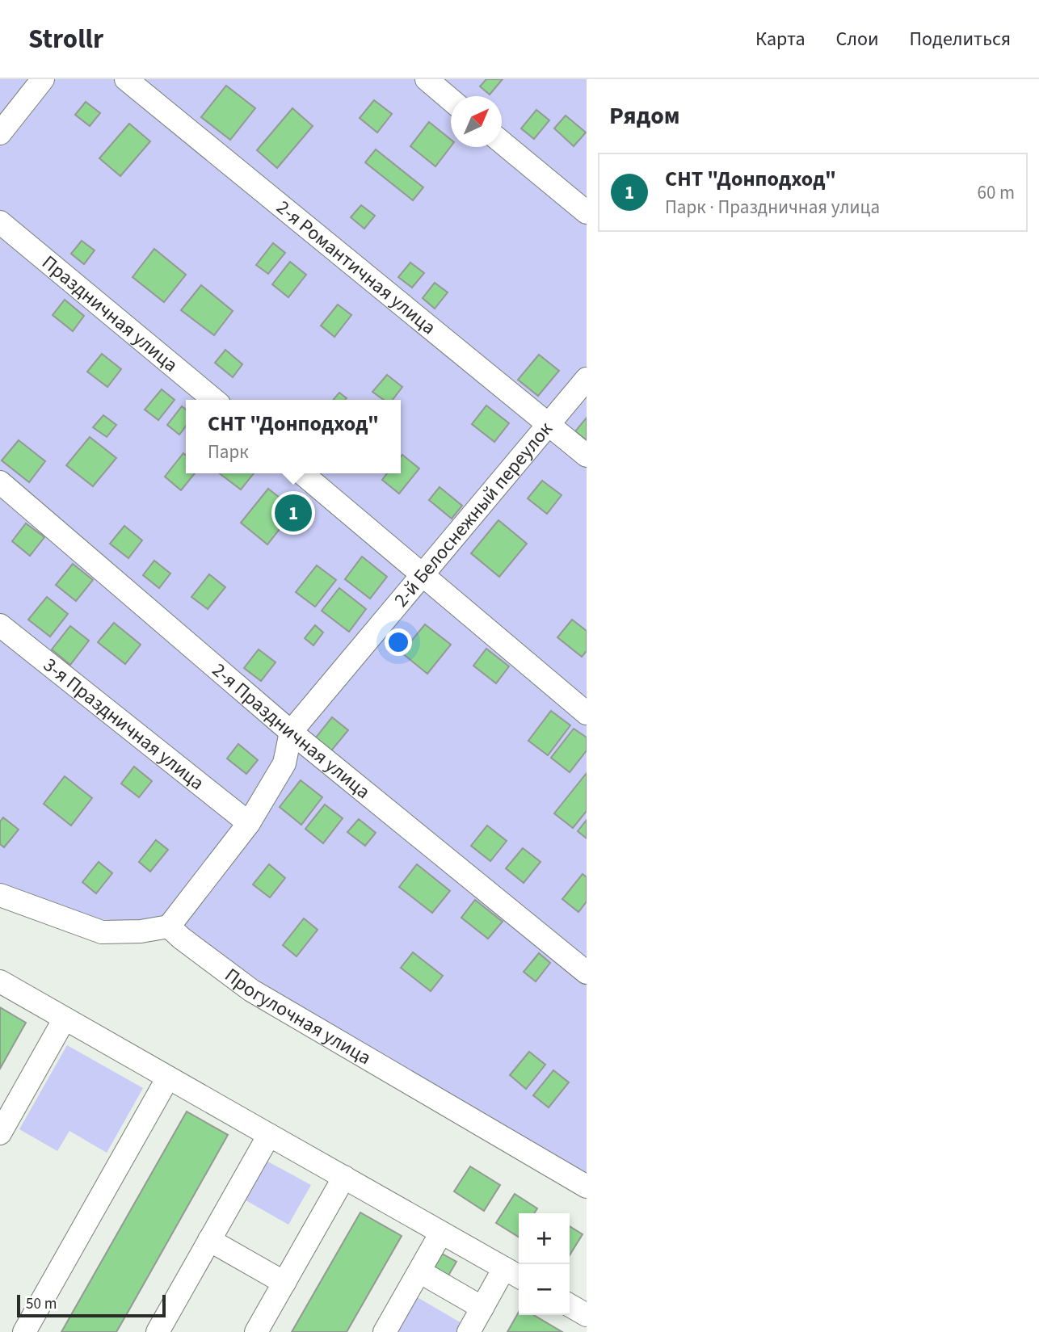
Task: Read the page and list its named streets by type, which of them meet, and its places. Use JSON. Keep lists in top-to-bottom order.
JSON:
{
  "streets": {
    "street": [
      "2-я Романтичная улица",
      "Праздничная улица",
      "2-й Белоснежный переулок",
      "3-я Праздничная улица",
      "2-я Праздничная улица",
      "Прогулочная улица"
    ]
  },
  "crossings": [
    ["2-я Романтичная улица", "2-й Белоснежный переулок"],
    ["2-й Белоснежный переулок", "3-я Праздничная улица"],
    ["2-й Белоснежный переулок", "2-я Праздничная улица"],
    ["2-й Белоснежный переулок", "Прогулочная улица"]
  ],
  "scale_bar": "50 m",
  "north": "top right",
  "page": {
    "header": "Strollr",
    "nav": ["Карта", "Слои", "Поделиться"],
    "heading": "Рядом",
    "list": [
      {
        "mark": "1",
        "name": "СНТ \"Донподход\"",
        "note": "Парк · Праздничная улица",
        "value": "60 m"
      }
    ],
    "popup": ["СНТ \"Донподход\"", "Парк"],
    "pins": "1",
    "map_buttons": ["+", "−"],
    "scale": "50 m"
  }
}
